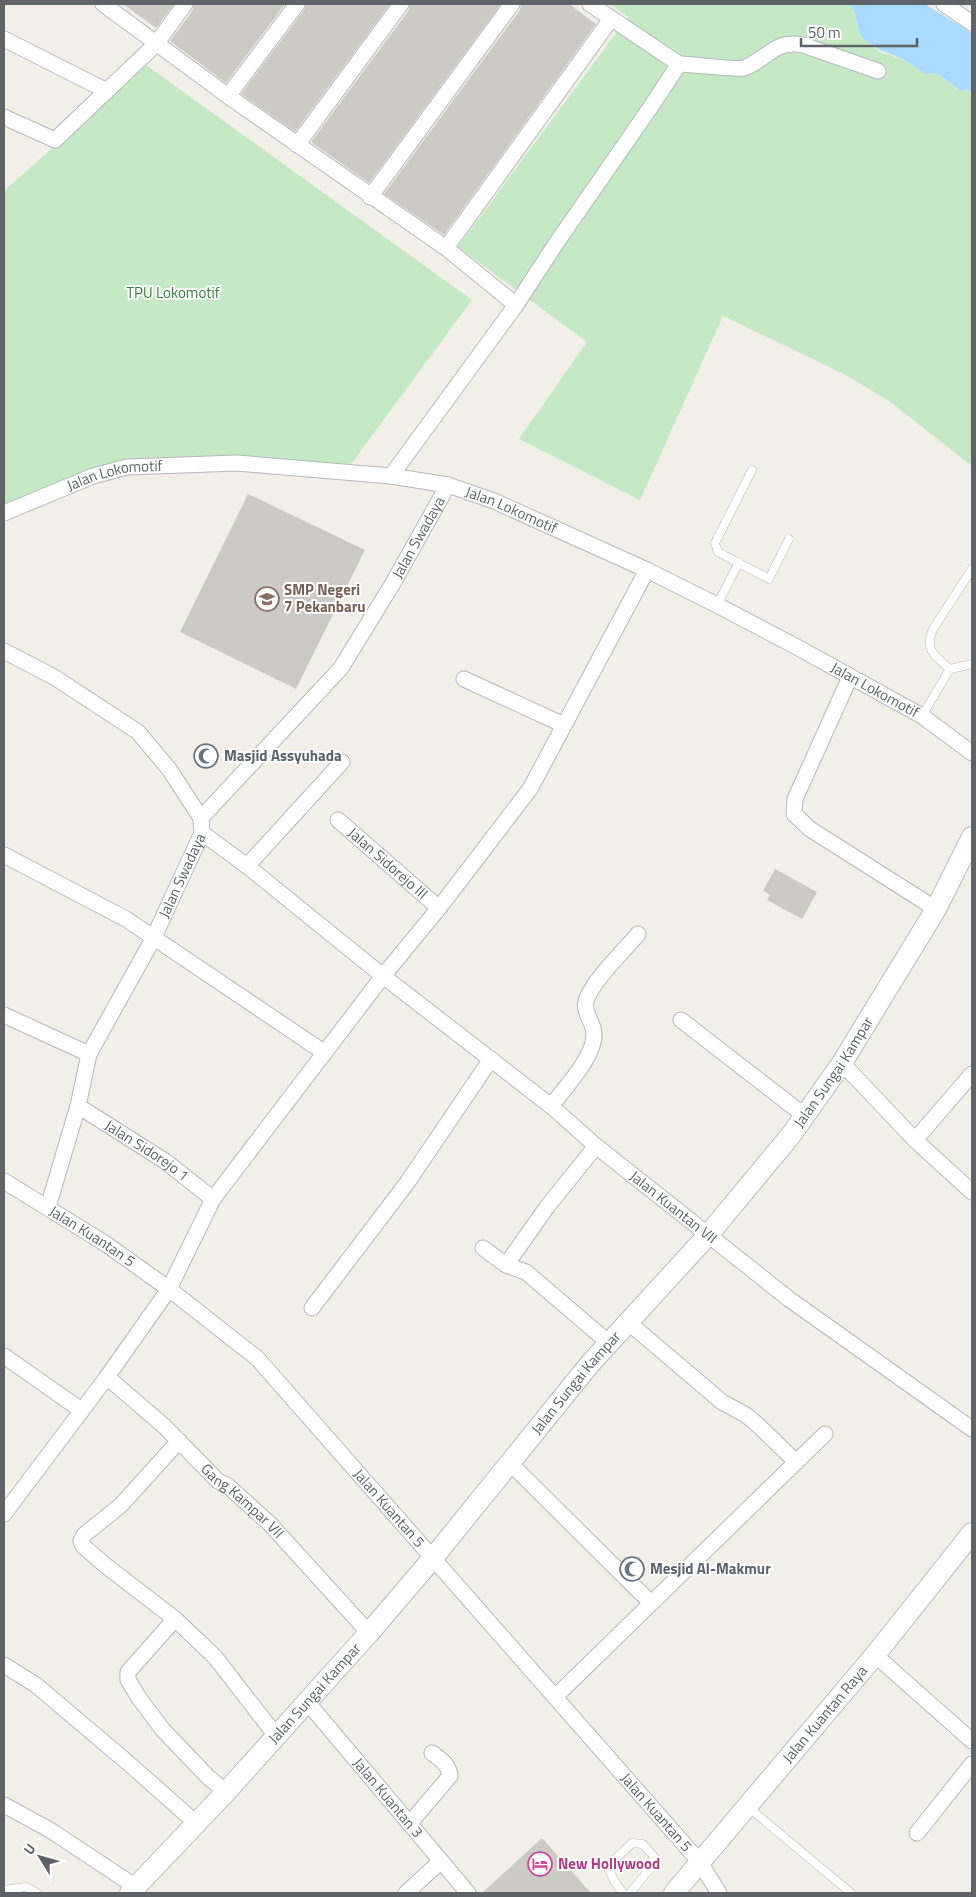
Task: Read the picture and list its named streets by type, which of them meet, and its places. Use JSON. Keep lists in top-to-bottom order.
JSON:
{
  "streets": {
    "street": [
      "Jalan Lokomotif",
      "Jalan Swadaya",
      "Jalan Sidorejo III",
      "Jalan Sungai Kampar",
      "Jalan Sidorejo 1",
      "Jalan Kuantan VII",
      "Jalan Kuantan 5",
      "Gang Kampar VII",
      "Jalan Kuantan Raya",
      "Jalan Kuantan 3"
    ]
  },
  "crossings": [
    ["Jalan Lokomotif", "Jalan Swadaya"],
    ["Jalan Swadaya", "Jalan Sidorejo 1"],
    ["Jalan Swadaya", "Jalan Kuantan VII"],
    ["Jalan Swadaya", "Jalan Kuantan 5"],
    ["Jalan Sungai Kampar", "Jalan Kuantan VII"],
    ["Jalan Sungai Kampar", "Jalan Kuantan 5"],
    ["Jalan Sungai Kampar", "Gang Kampar VII"],
    ["Jalan Sungai Kampar", "Jalan Kuantan 3"],
    ["Jalan Kuantan 5", "Jalan Kuantan Raya"]
  ],
  "parks": ["TPU Lokomotif"],
  "places": {
    "school or university": ["SMP Negeri 7 Pekanbaru"],
    "mosque": ["Masjid Assyuhada", "Mesjid Al-Makmur"],
    "hotel": ["New Hollywood"]
  },
  "scale_bar": "50 m",
  "north": "top left"
}
